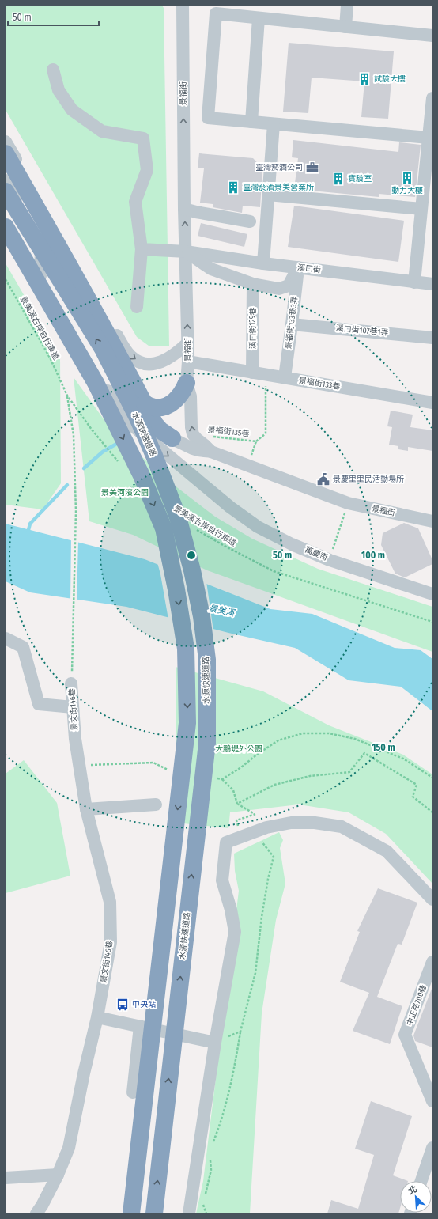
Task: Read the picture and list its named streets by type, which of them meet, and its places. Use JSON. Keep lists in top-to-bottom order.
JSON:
{
  "streets": {
    "highway": ["水源快速道路"],
    "street": [
      "景福街",
      "溪口街",
      "景福街133巷3弄",
      "溪口街129巷",
      "溪口街107巷1弄",
      "景福街133巷",
      "萬慶街",
      "景文街146巷",
      "中正路700巷"
    ],
    "path": ["景美溪右岸自行車道", "景福街135巷"]
  },
  "crossings": [
    ["景福街", "溪口街"],
    ["景福街", "景福街133巷"],
    ["景福街", "景福街135巷"],
    ["溪口街", "景福街133巷3弄"],
    ["景福街133巷3弄", "溪口街107巷1弄"],
    ["景福街133巷3弄", "景福街133巷"],
    ["溪口街129巷", "景福街133巷"]
  ],
  "water": ["景美溪"],
  "parks": ["景美河濱公園", "大鵬堤外公園"],
  "places": {
    "building": [
      "試驗大樓",
      "動力大樓",
      "實驗室",
      "臺灣菸酒景美營業所"
    ],
    "office": ["臺灣菸酒公司"],
    "public building": ["景慶里里民活動場所"],
    "bus stop": ["中央站"]
  },
  "scale_bar": "50 m",
  "north": "top left",
  "rings": ["50 m", "100 m", "150 m"]
}
